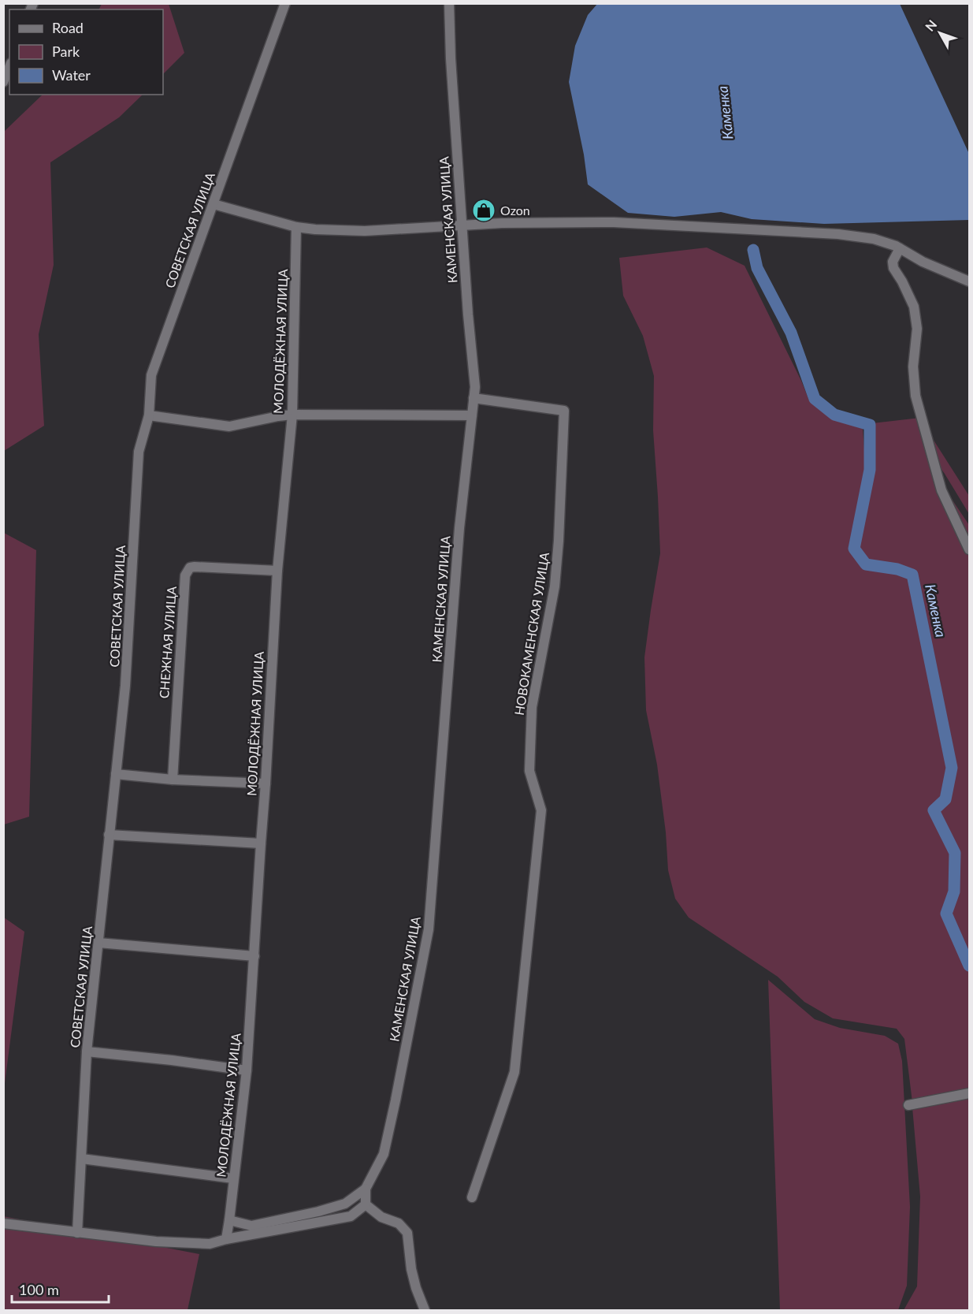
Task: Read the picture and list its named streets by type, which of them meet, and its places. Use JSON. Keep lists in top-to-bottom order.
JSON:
{
  "streets": {
    "street": [
      "КАМЕНСКАЯ УЛИЦА",
      "СОВЕТСКАЯ УЛИЦА",
      "МОЛОДЁЖНАЯ УЛИЦА",
      "НОВОКАМЕНСКАЯ УЛИЦА",
      "СНЕЖНАЯ УЛИЦА"
    ]
  },
  "crossings": [
    ["КАМЕНСКАЯ УЛИЦА", "НОВОКАМЕНСКАЯ УЛИЦА"],
    ["МОЛОДЁЖНАЯ УЛИЦА", "СНЕЖНАЯ УЛИЦА"]
  ],
  "water": ["Каменка"],
  "places": {
    "shop": ["Ozon"]
  },
  "legend": ["Road", "Park", "Water"],
  "scale_bar": "100 m",
  "north": "top left"
}
